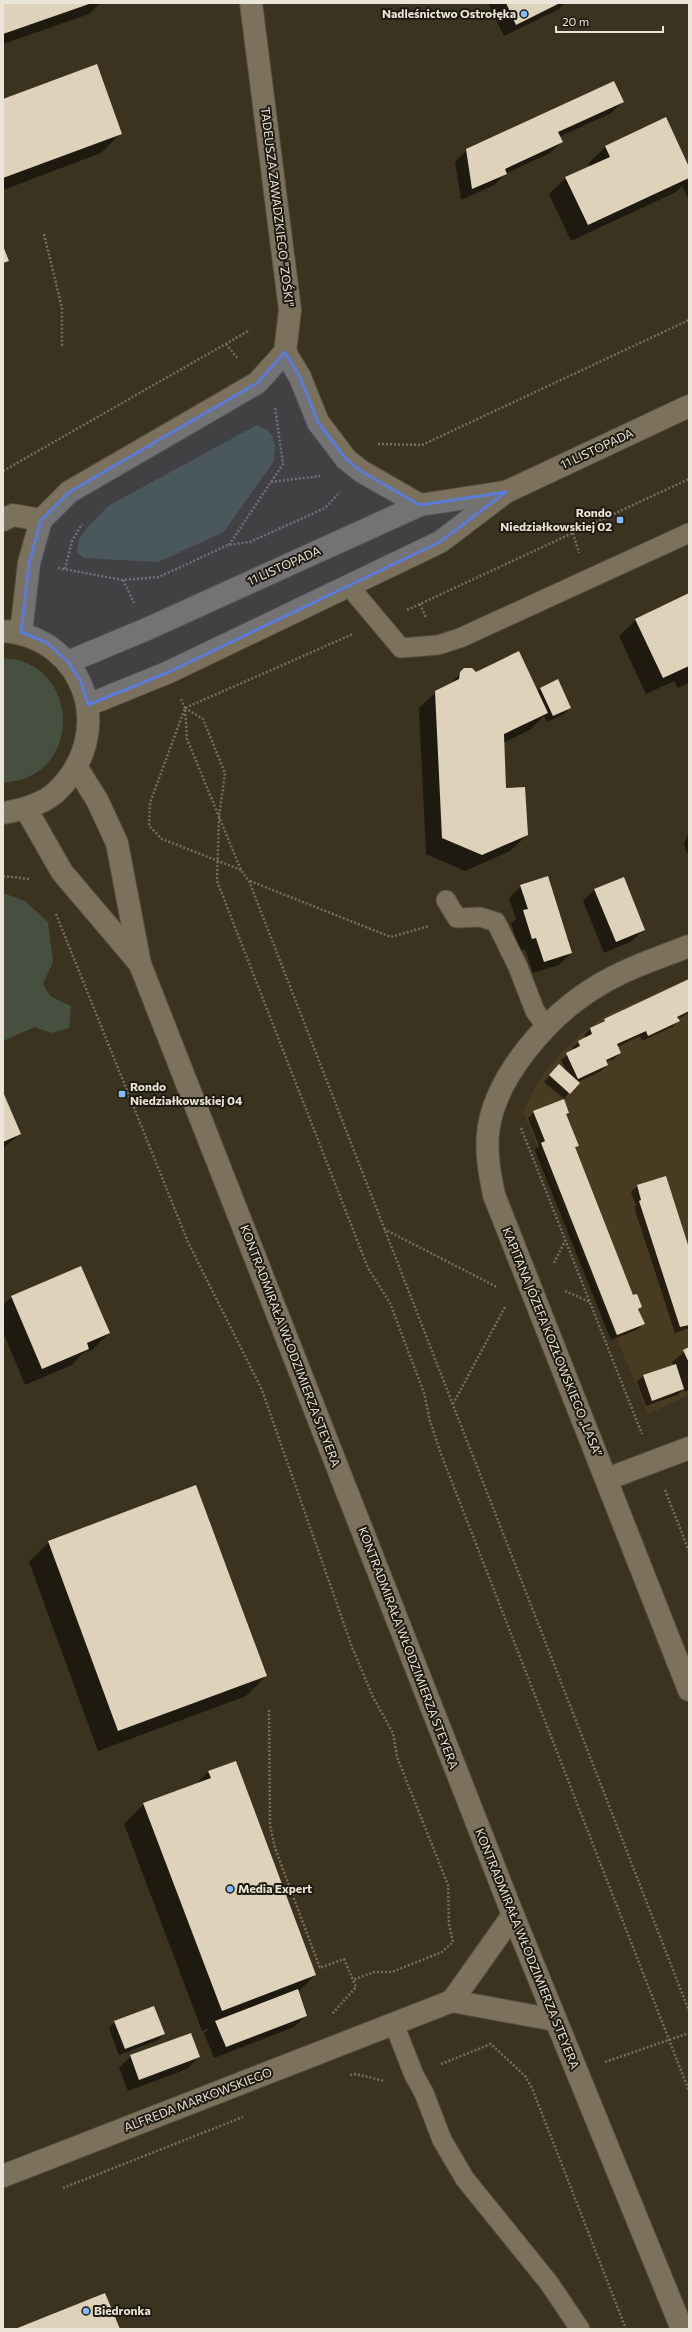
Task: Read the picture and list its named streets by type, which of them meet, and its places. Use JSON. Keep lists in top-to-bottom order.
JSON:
{
  "streets": {
    "street": [
      "TADEUSZA ZAWADZKIEGO \"ZOŚKI\"",
      "11 LISTOPADA",
      "KAPITANA JÓZEFA KOZŁOWSKIEGO „LASA”",
      "KONTRADMIRAŁA WŁODZIMIERZA STEYERA",
      "ALFREDA MARKOWSKIEGO"
    ]
  },
  "places": {
    "other": ["Nadleśnictwo Ostrołęka", "Media Expert", "Biedronka"],
    "transit": ["Rondo Niedziałkowskiej 02", "Rondo Niedziałkowskiej 04"]
  },
  "scale_bar": "20 m"
}
